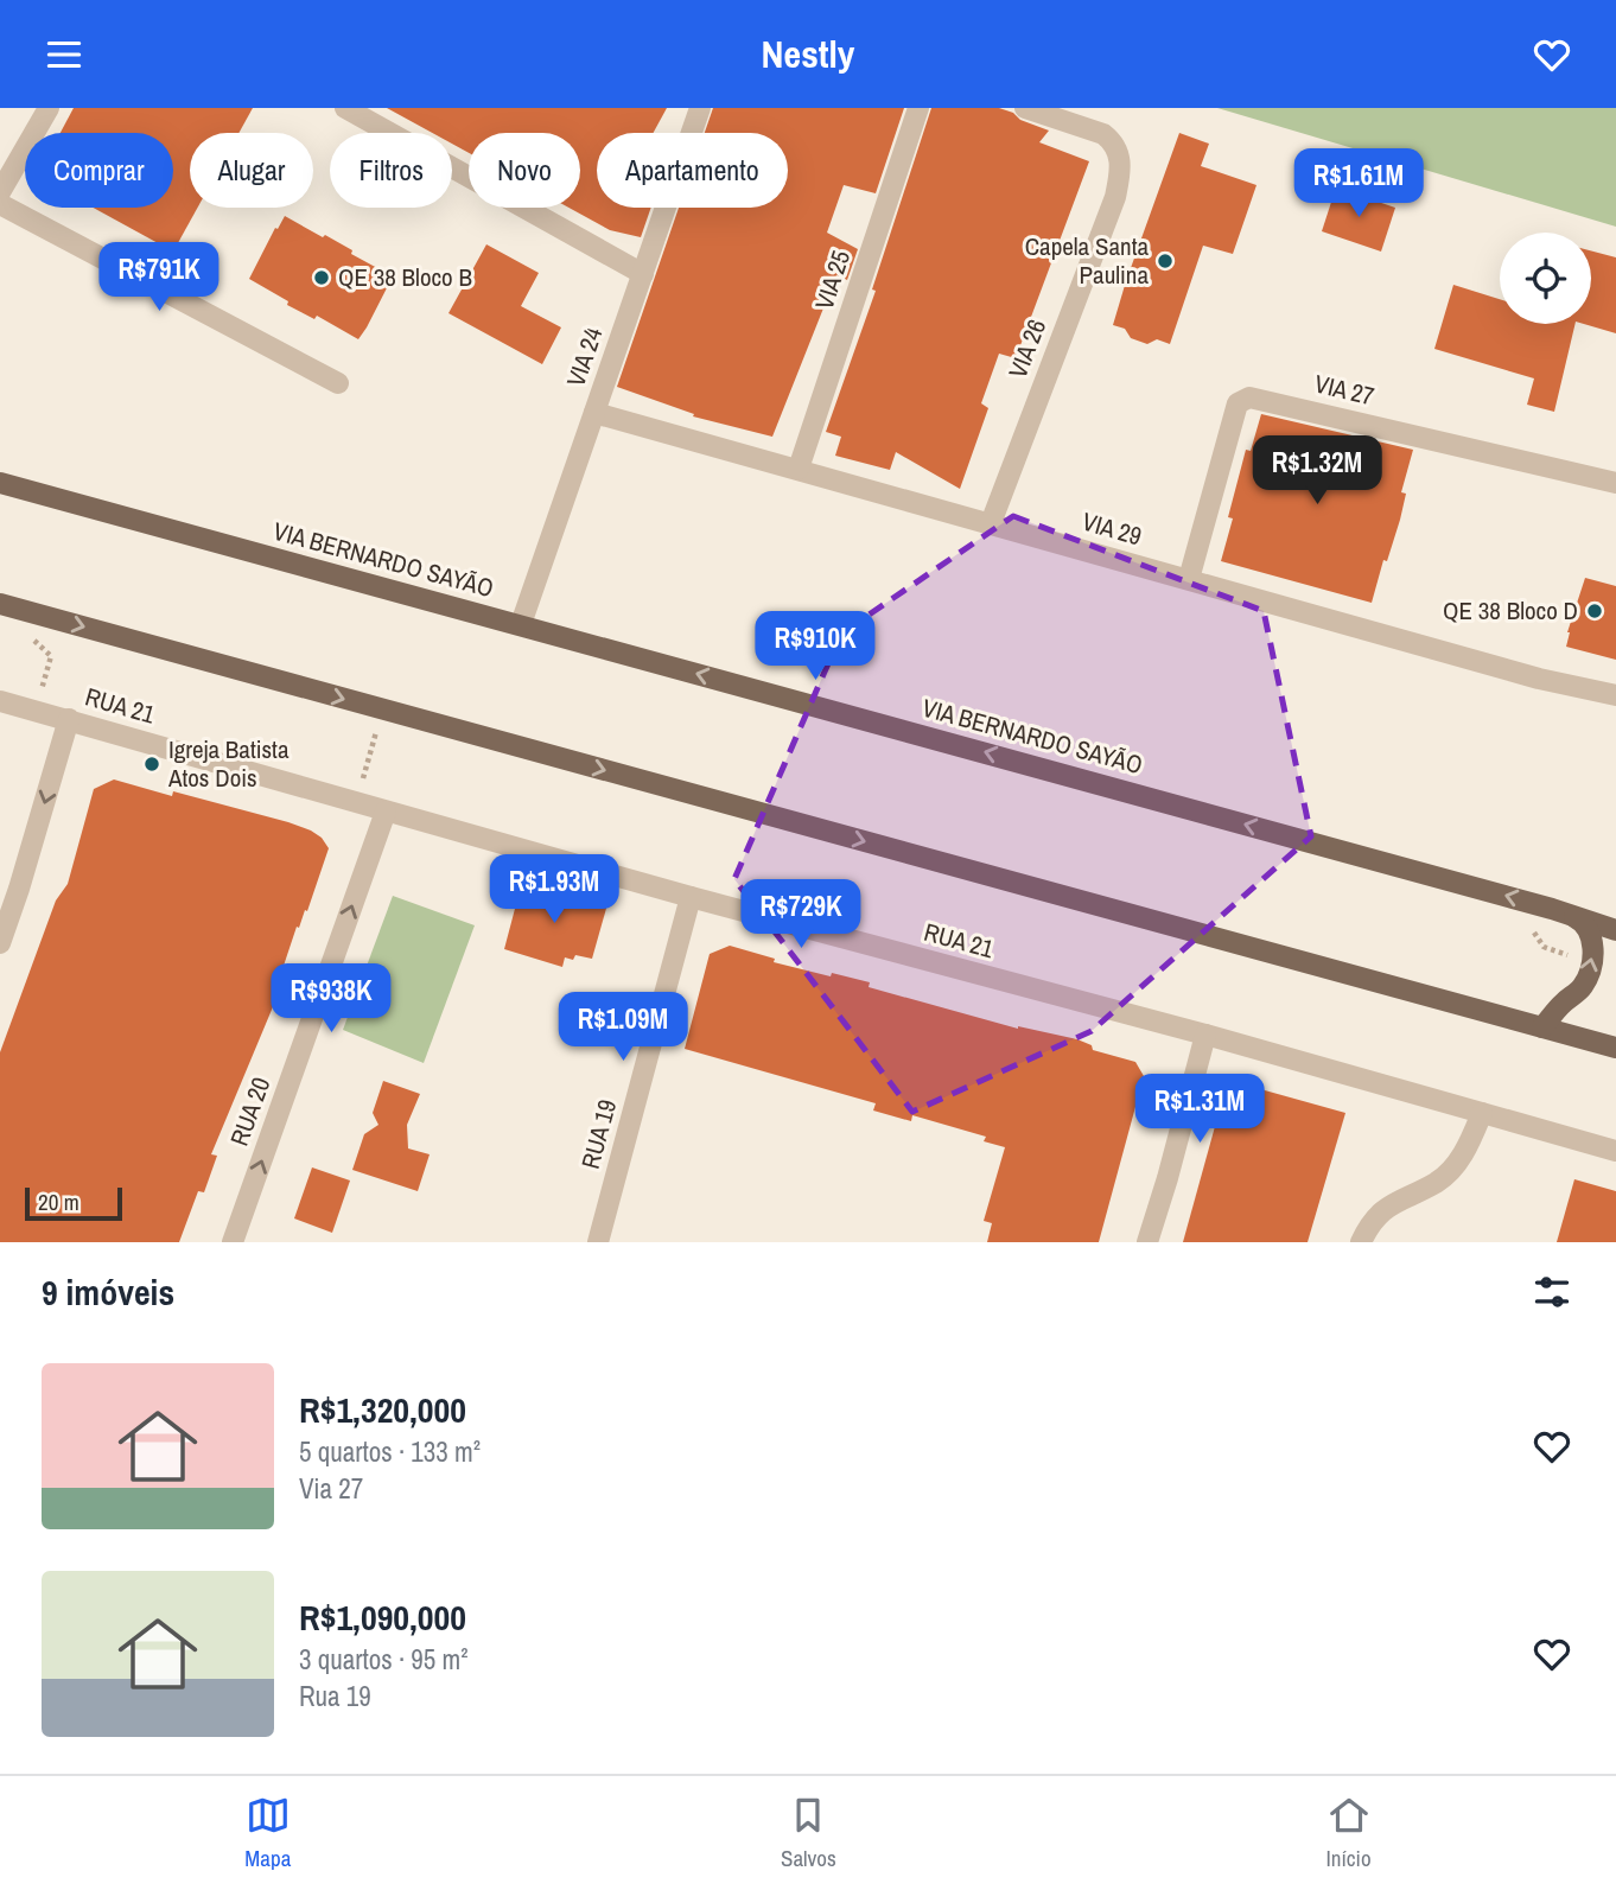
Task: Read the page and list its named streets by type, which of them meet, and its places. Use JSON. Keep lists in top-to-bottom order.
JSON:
{
  "streets": {
    "main road": ["VIA BERNARDO SAYÃO"],
    "street": [
      "VIA 25",
      "VIA 26",
      "VIA 24",
      "VIA 27",
      "VIA 29",
      "RUA 21",
      "RUA 20",
      "RUA 19"
    ]
  },
  "crossings": [
    ["VIA 25", "VIA 29"],
    ["VIA 26", "VIA 29"],
    ["VIA 24", "VIA 29"],
    ["VIA 24", "VIA BERNARDO SAYÃO"],
    ["VIA 27", "VIA 29"],
    ["RUA 21", "RUA 20"],
    ["RUA 21", "RUA 19"]
  ],
  "one_way": ["RUA 20"],
  "places": [
    "Capela Santa Paulina",
    "QE 38 Bloco B",
    "QE 38 Bloco D",
    "Igreja Batista Atos Dois"
  ],
  "scale_bar": "20 m",
  "page": {
    "header": "Nestly",
    "chip": [
      "Comprar",
      "Alugar",
      "Filtros",
      "Novo",
      "Apartamento"
    ],
    "price": [
      "R$1.61M",
      "R$791K",
      "R$1.32M",
      "R$910K",
      "R$1.93M",
      "R$729K",
      "R$938K",
      "R$1.09M",
      "R$1.31M"
    ],
    "scale": "20 m",
    "heading": "9 imóveis",
    "list": [
      {
        "name": "R$1,320,000",
        "note": "5 quartos · 133 m² · Via 27"
      },
      {
        "name": "R$1,090,000",
        "note": "3 quartos · 95 m² · Rua 19"
      }
    ],
    "tabs": ["Mapa", "Salvos", "Início"]
  }
}
